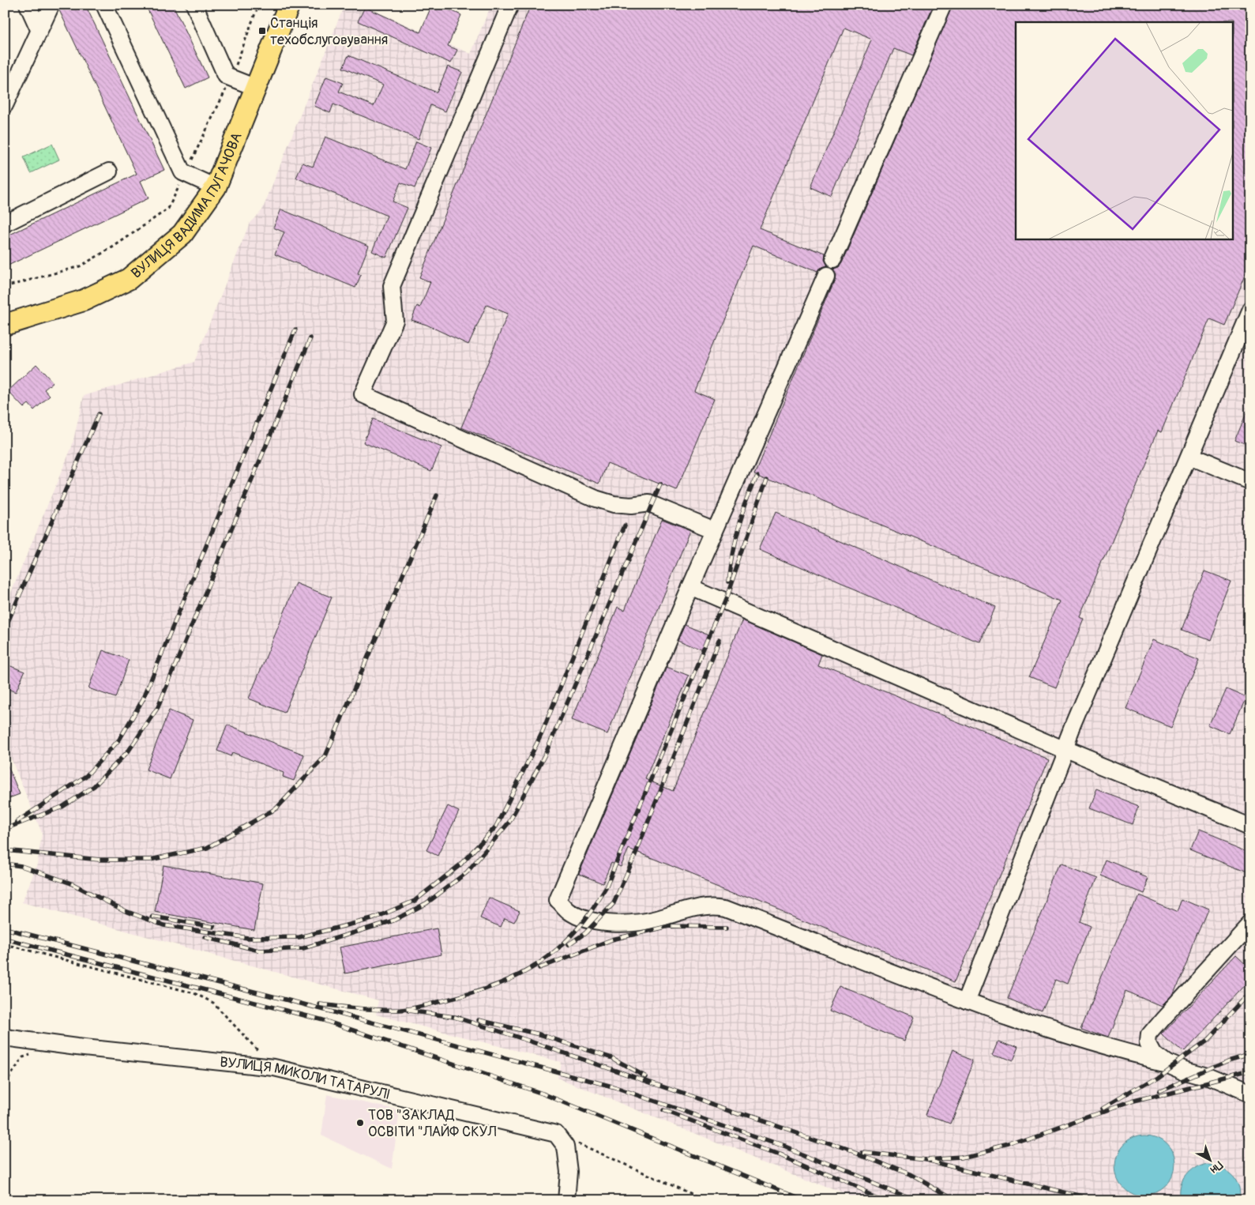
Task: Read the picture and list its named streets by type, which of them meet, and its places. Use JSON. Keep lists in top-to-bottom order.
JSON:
{
  "streets": {
    "main road": ["ВУЛИЦЯ ВАДИМА ПУГАЧОВА"],
    "street": ["ВУЛИЦЯ МИКОЛИ ТАТАРУЛІ"]
  },
  "places": {
    "transit": ["Станція техобслуговування"],
    "other": ["ТОВ \"ЗАКЛАД ОСВІТИ \"ЛАЙФ СКУЛ"]
  },
  "north": "bottom right"
}
